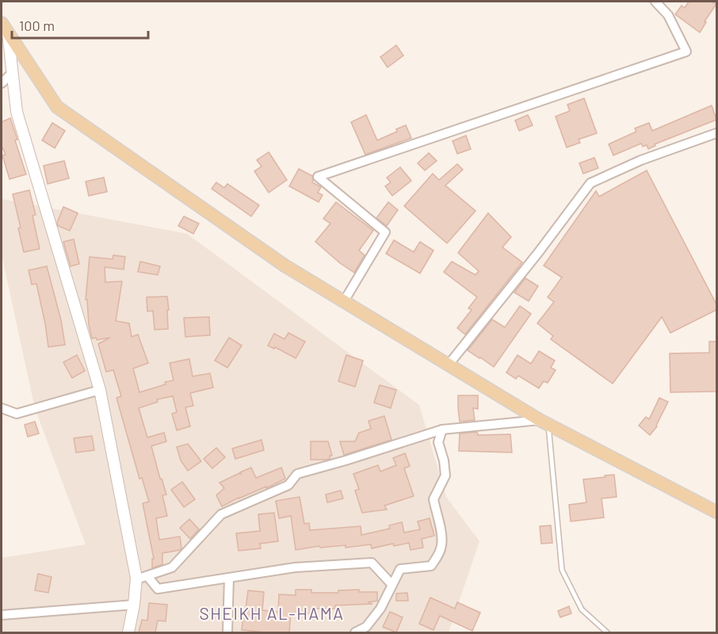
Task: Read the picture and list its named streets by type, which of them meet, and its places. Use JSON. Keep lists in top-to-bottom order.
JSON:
{
  "districts": ["SHEIKH AL-HAMA"],
  "scale_bar": "100 m"
}
